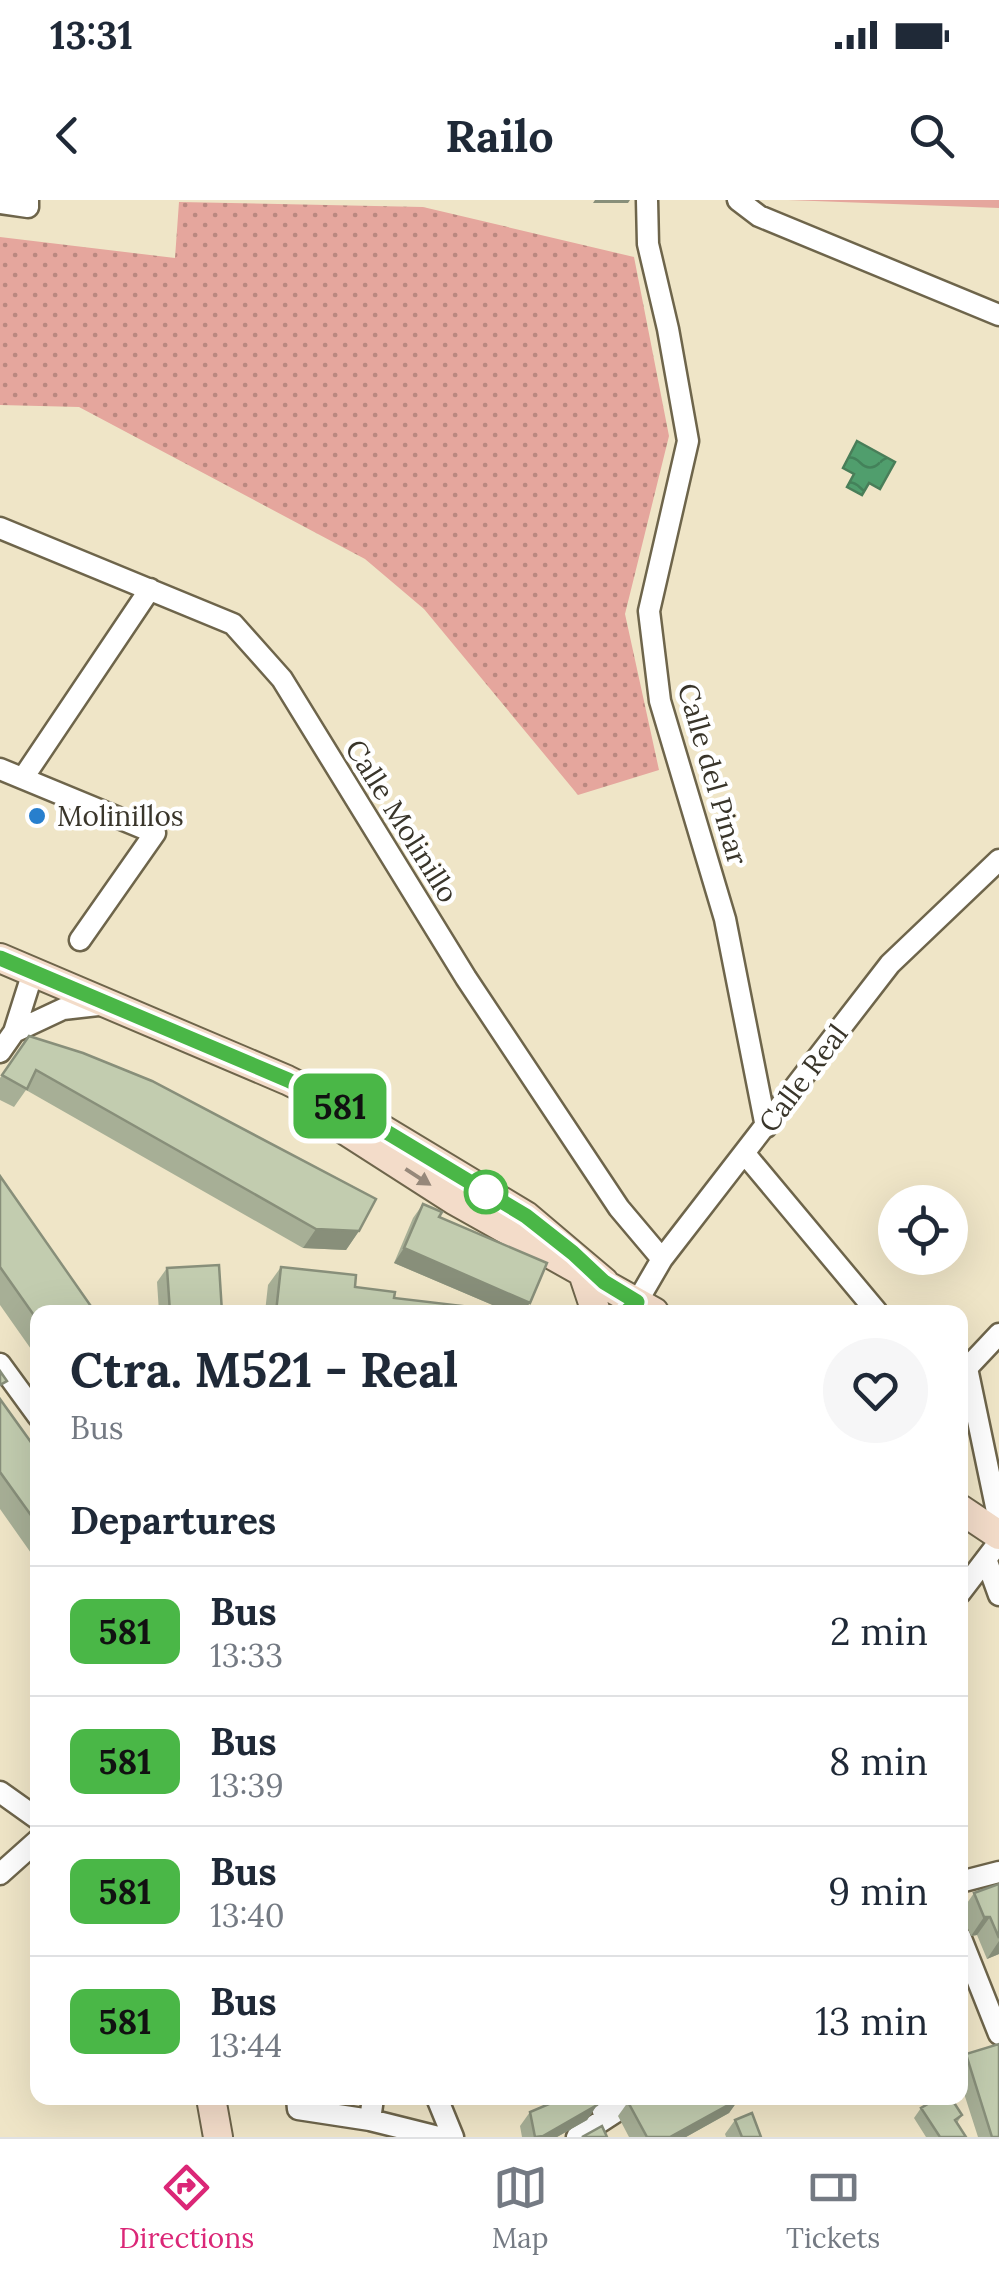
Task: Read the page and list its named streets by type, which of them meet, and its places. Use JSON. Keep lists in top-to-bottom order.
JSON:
{
  "streets": {
    "street": ["Calle del Pinar", "Calle Molinillo", "Calle Real"]
  },
  "crossings": [
    ["Calle del Pinar", "Calle Real"],
    ["Calle Molinillo", "Calle Real"]
  ],
  "places": ["Molinillos"],
  "lines": ["bus line 581"],
  "page": {
    "status": "13:31",
    "header": "Railo",
    "on_map": "581",
    "heading": [
      ["Ctra. M521 - Real", "Bus"],
      "Departures"
    ],
    "list": [
      {
        "mark": "581",
        "name": "Bus",
        "note": "13:33",
        "value": "2 min"
      },
      {
        "mark": "581",
        "name": "Bus",
        "note": "13:39",
        "value": "8 min"
      },
      {
        "mark": "581",
        "name": "Bus",
        "note": "13:40",
        "value": "9 min"
      },
      {
        "mark": "581",
        "name": "Bus",
        "note": "13:44",
        "value": "13 min"
      }
    ],
    "tabs": ["Directions", "Map", "Tickets"]
  }
}
